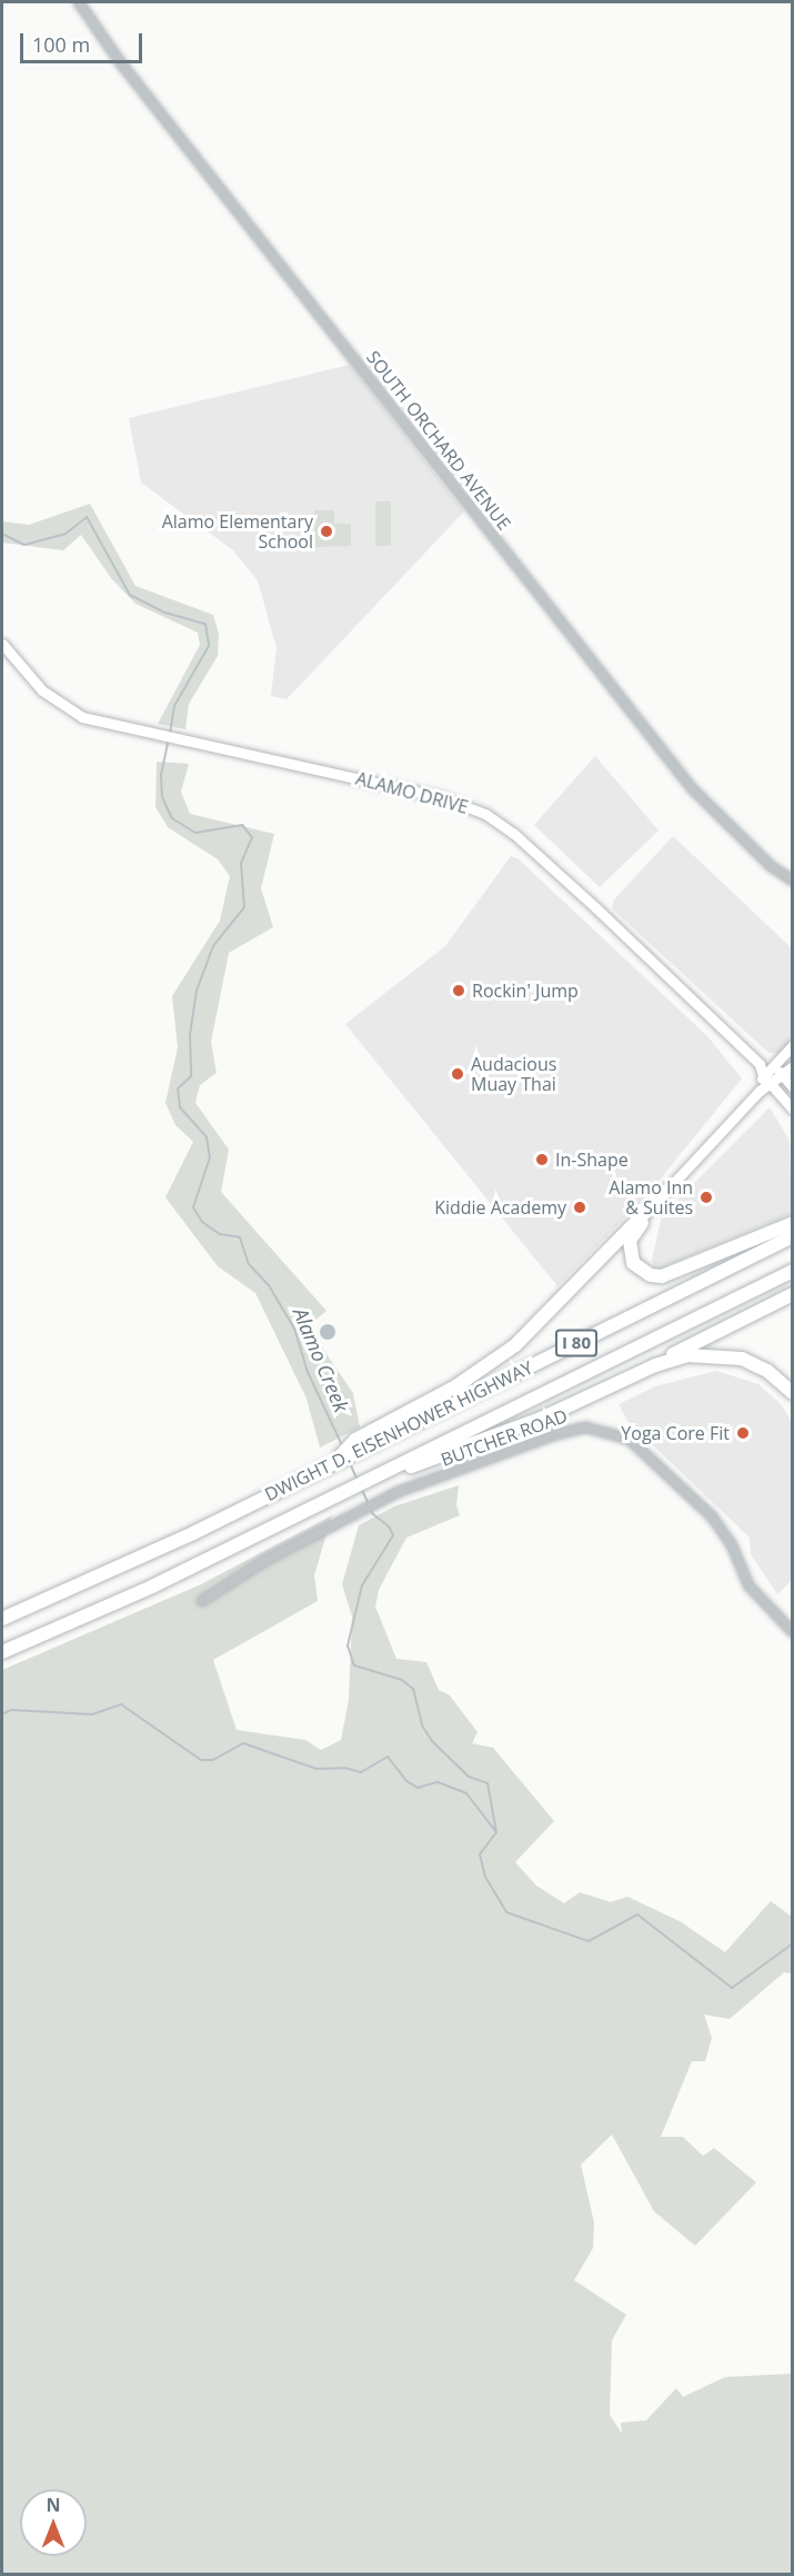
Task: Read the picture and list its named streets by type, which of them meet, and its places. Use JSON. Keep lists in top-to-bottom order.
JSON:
{
  "streets": {
    "highway": ["I 80", "DWIGHT D. EISENHOWER HIGHWAY"],
    "main road": ["ALAMO DRIVE"],
    "street": ["SOUTH ORCHARD AVENUE", "BUTCHER ROAD"]
  },
  "water": ["Alamo Creek"],
  "places": [
    "Alamo Elementary School",
    "Rockin' Jump",
    "Audacious Muay Thai",
    "In-Shape",
    "Alamo Inn & Suites",
    "Kiddie Academy",
    "Yoga Core Fit"
  ],
  "scale_bar": "100 m",
  "north": "top"
}
